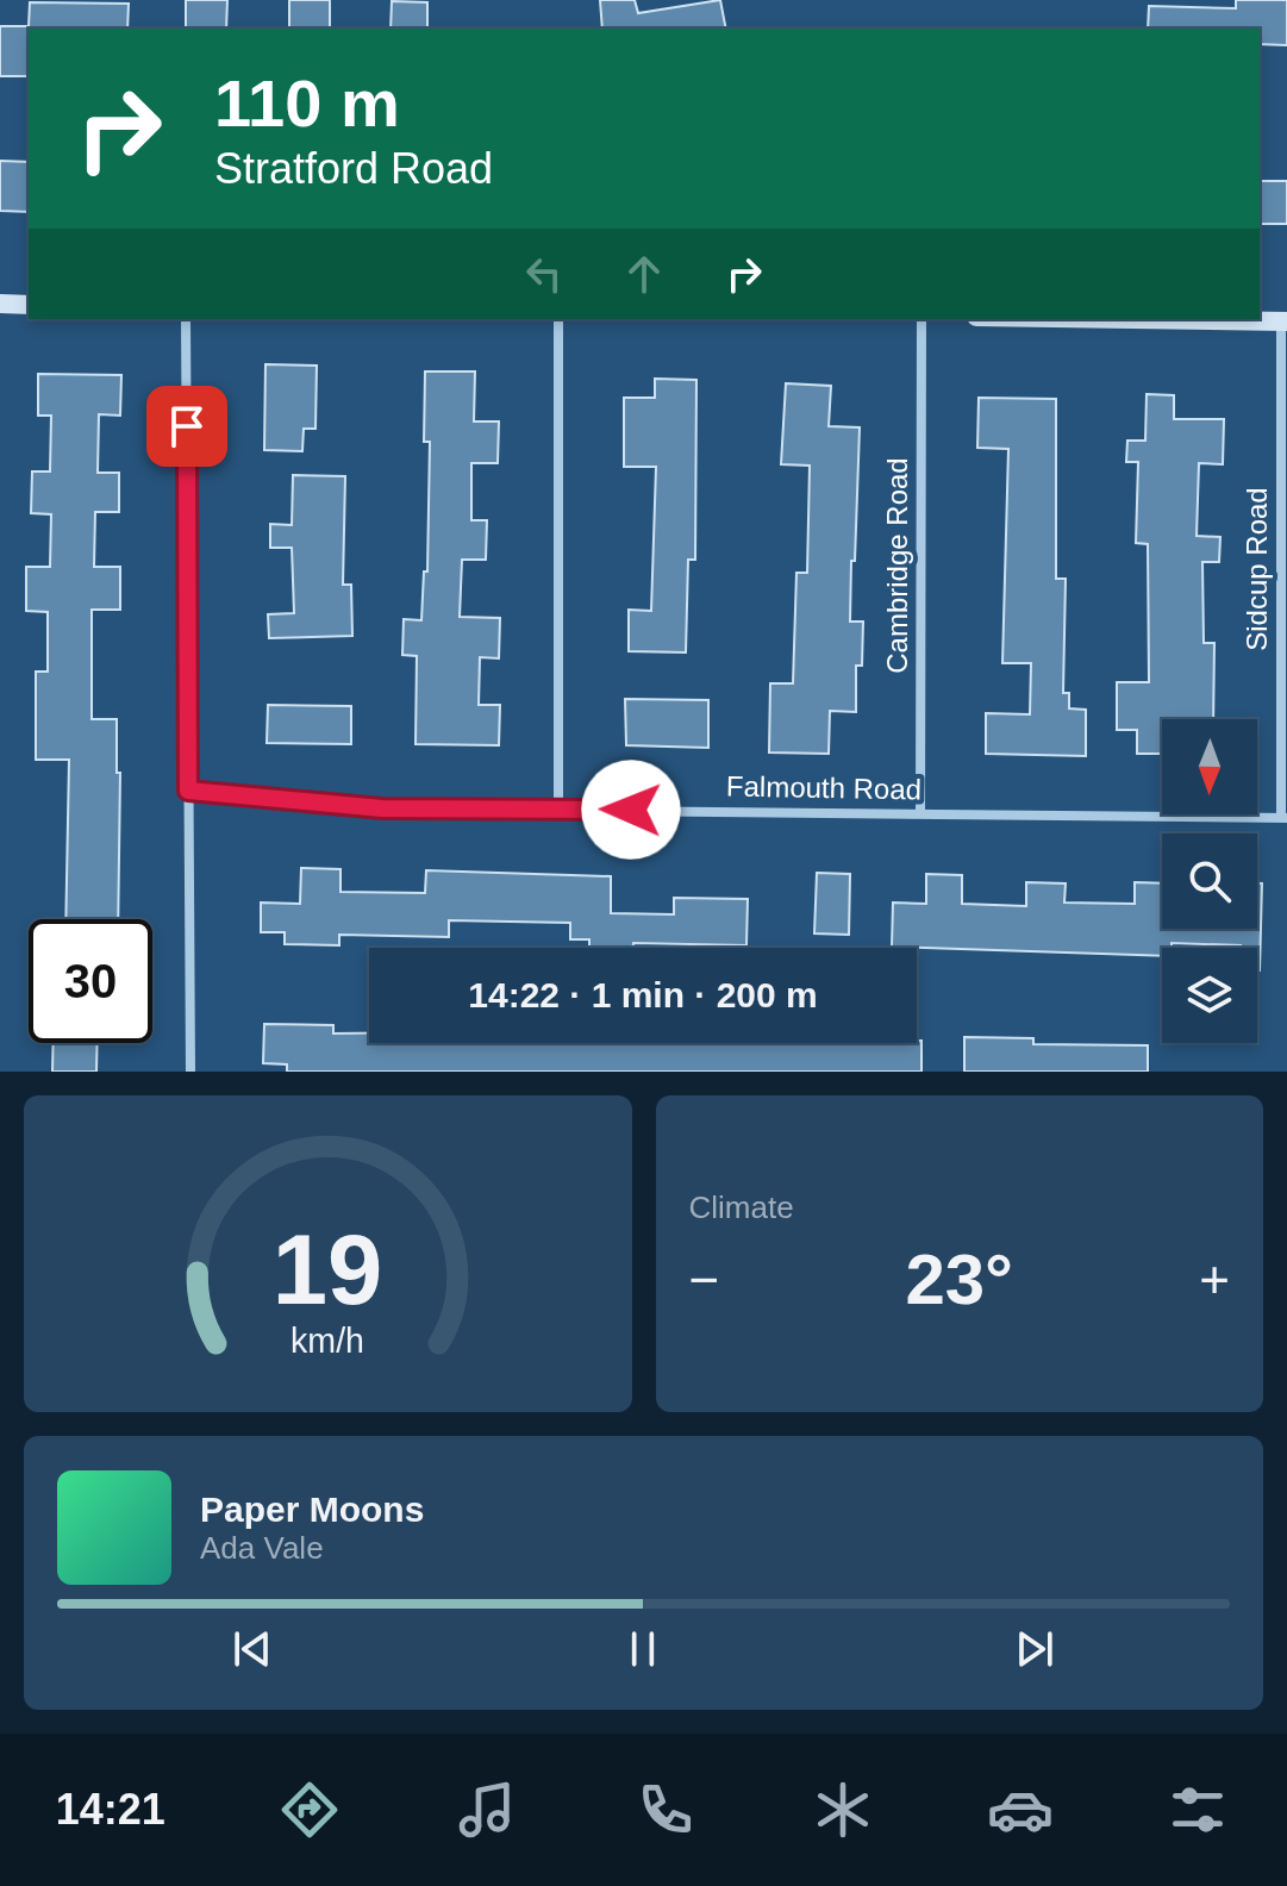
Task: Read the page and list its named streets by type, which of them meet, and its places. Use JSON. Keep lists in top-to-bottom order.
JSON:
{
  "streets": {
    "street": ["Cambridge Road", "Sidcup Road", "Falmouth Road"]
  },
  "crossings": [
    ["Cambridge Road", "Falmouth Road"],
    ["Sidcup Road", "Falmouth Road"]
  ],
  "north": "bottom",
  "page": {
    "turn": ["110 m", "Stratford Road"],
    "limit": "30",
    "trip": "14:22 · 1 min · 200 m",
    "tile": "Climate",
    "heat": ["−", "23°", "+"],
    "song": ["Paper Moons", "Ada Vale"],
    "tabs": "14:21",
    "gauge": ["19", "km/h"]
  }
}
